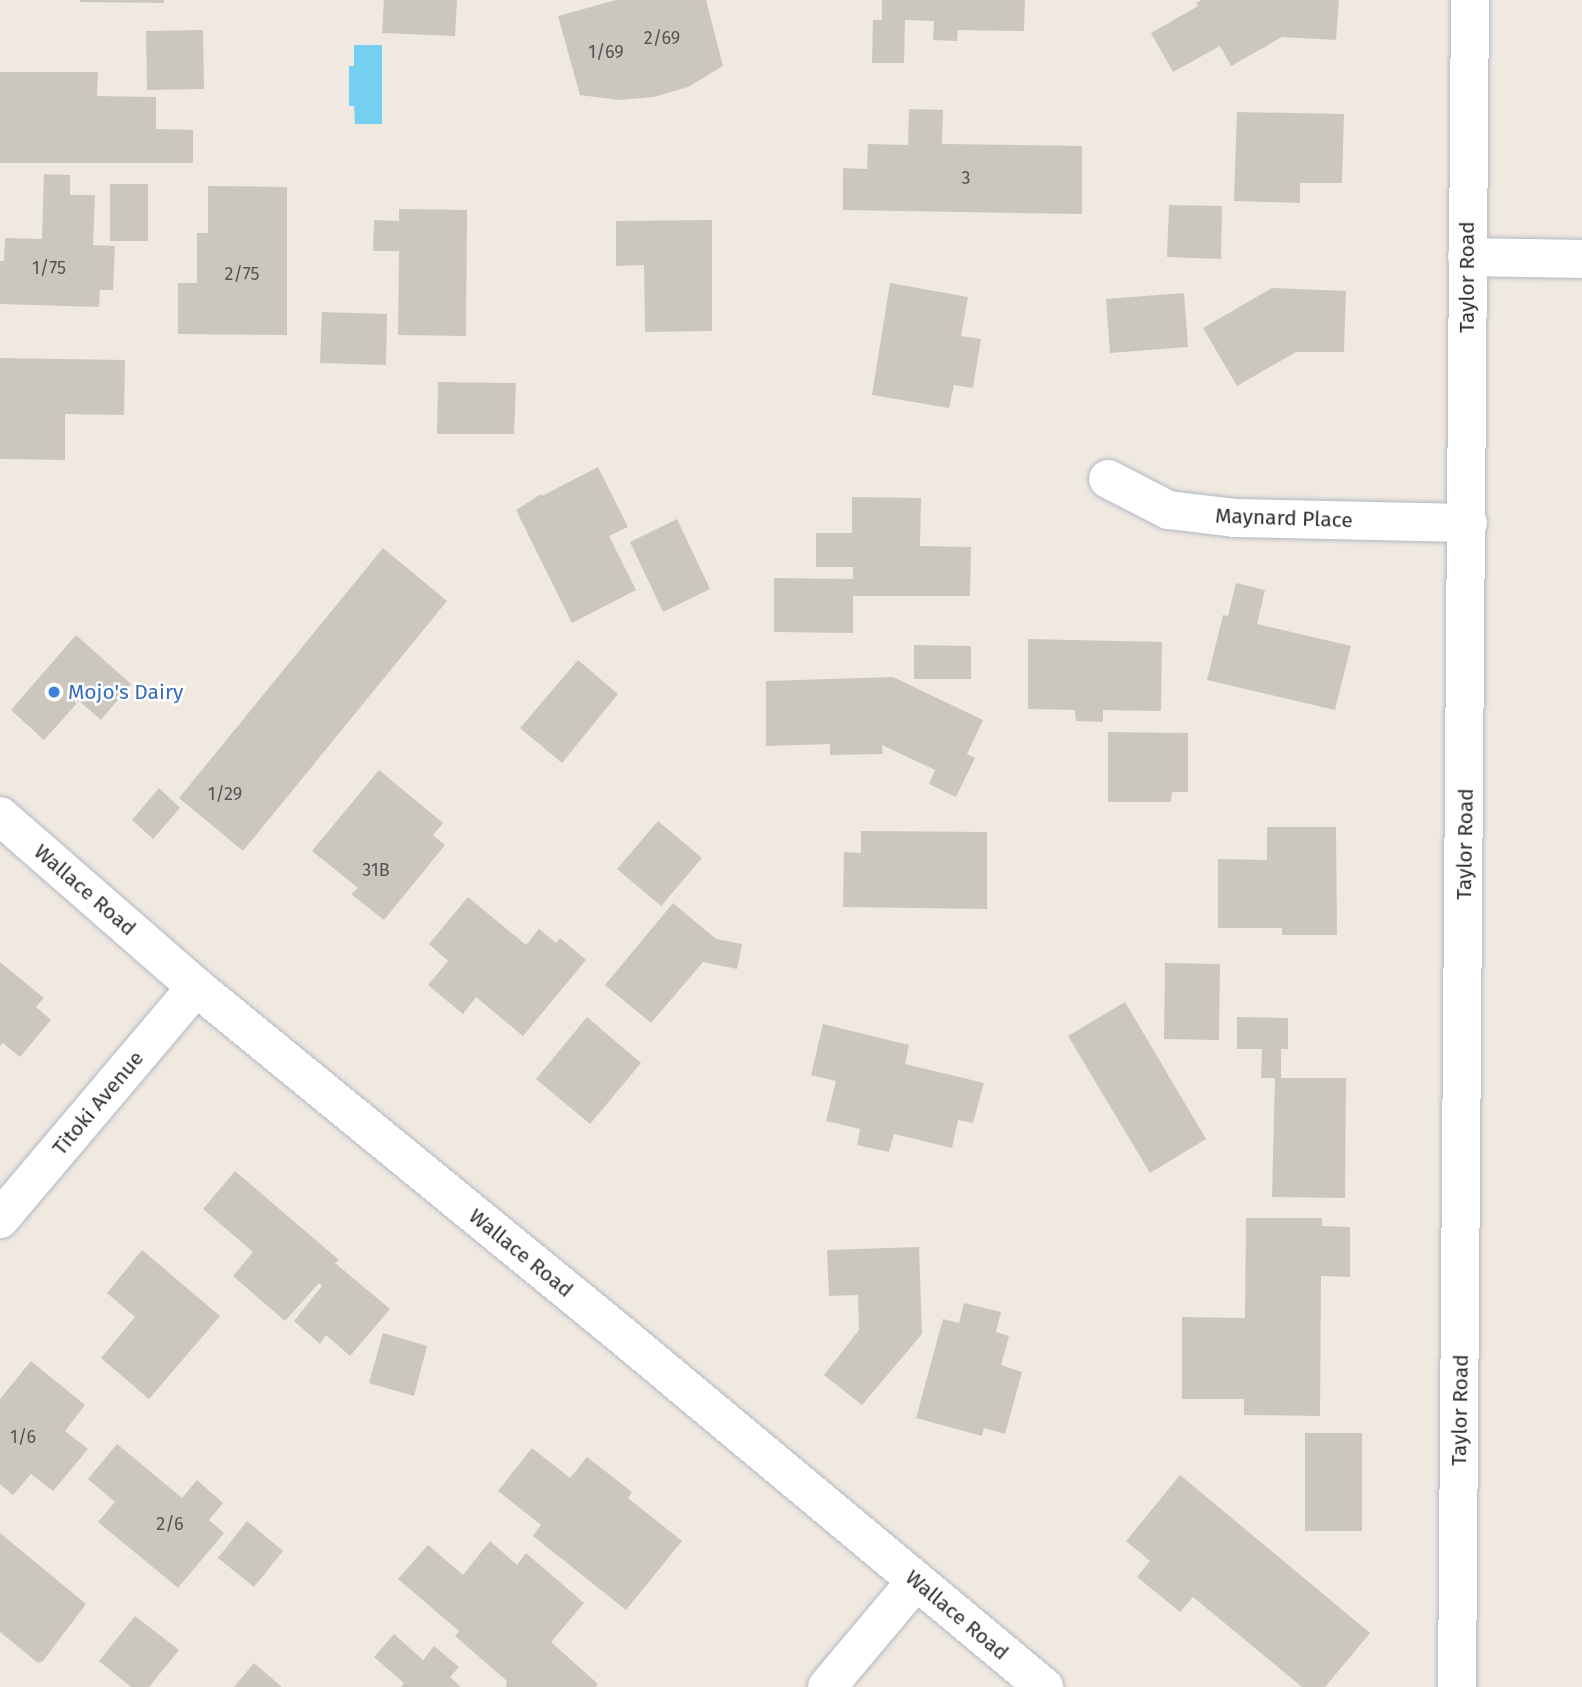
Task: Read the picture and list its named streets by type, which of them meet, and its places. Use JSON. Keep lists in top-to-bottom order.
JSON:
{
  "streets": {
    "street": [
      "Taylor Road",
      "Maynard Place",
      "Wallace Road",
      "Titoki Avenue"
    ]
  },
  "crossings": [
    ["Taylor Road", "Maynard Place"],
    ["Wallace Road", "Titoki Avenue"]
  ],
  "places": ["Mojo's Dairy"],
  "house_numbers": [
    "2/69",
    "1/69",
    "3",
    "1/75",
    "2/75",
    "1/29",
    "31B",
    "1/6",
    "2/6"
  ]
}
